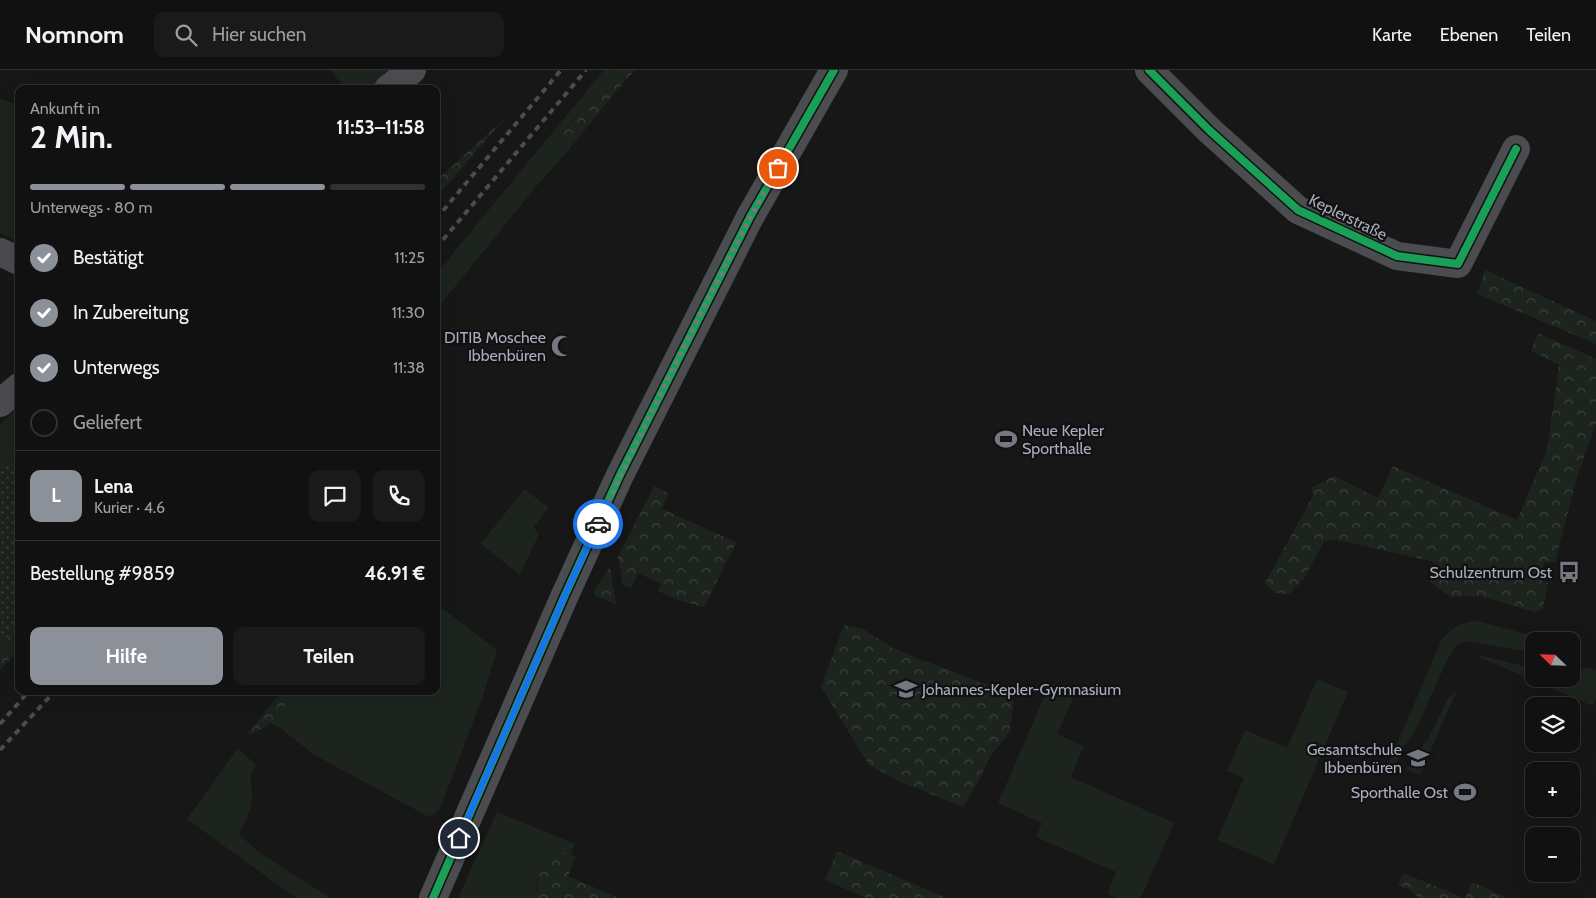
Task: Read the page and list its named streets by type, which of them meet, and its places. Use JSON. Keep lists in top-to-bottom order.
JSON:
{
  "streets": {
    "street": ["Keplerstraße"]
  },
  "places": {
    "mosque": ["DITIB Moschee Ibbenbüren"],
    "sports": ["Neue Kepler Sporthalle", "Sporthalle Ost"],
    "bus stop": ["Schulzentrum Ost"],
    "school or university": ["Johannes-Kepler-Gymnasium", "Gesamtschule Ibbenbüren"]
  },
  "north": "top left",
  "page": {
    "header": "Nomnom",
    "search": "Hier suchen",
    "nav": ["Karte", "Ebenen", "Teilen"],
    "heading": ["2 Min.", "Ankunft in", "11:53–11:58"],
    "panel": [
      "Lena",
      "Kurier · 4.6",
      "Bestellung #9859",
      "46.91 €"
    ],
    "bar": "Unterwegs · 80 m",
    "list": [
      ["Bestätigt", "11:25"],
      ["In Zubereitung", "11:30"],
      ["Unterwegs", "11:38"],
      "Geliefert"
    ],
    "round": "L",
    "buttons": ["Hilfe", "Teilen"],
    "map_buttons": ["+", "−"]
  }
}
